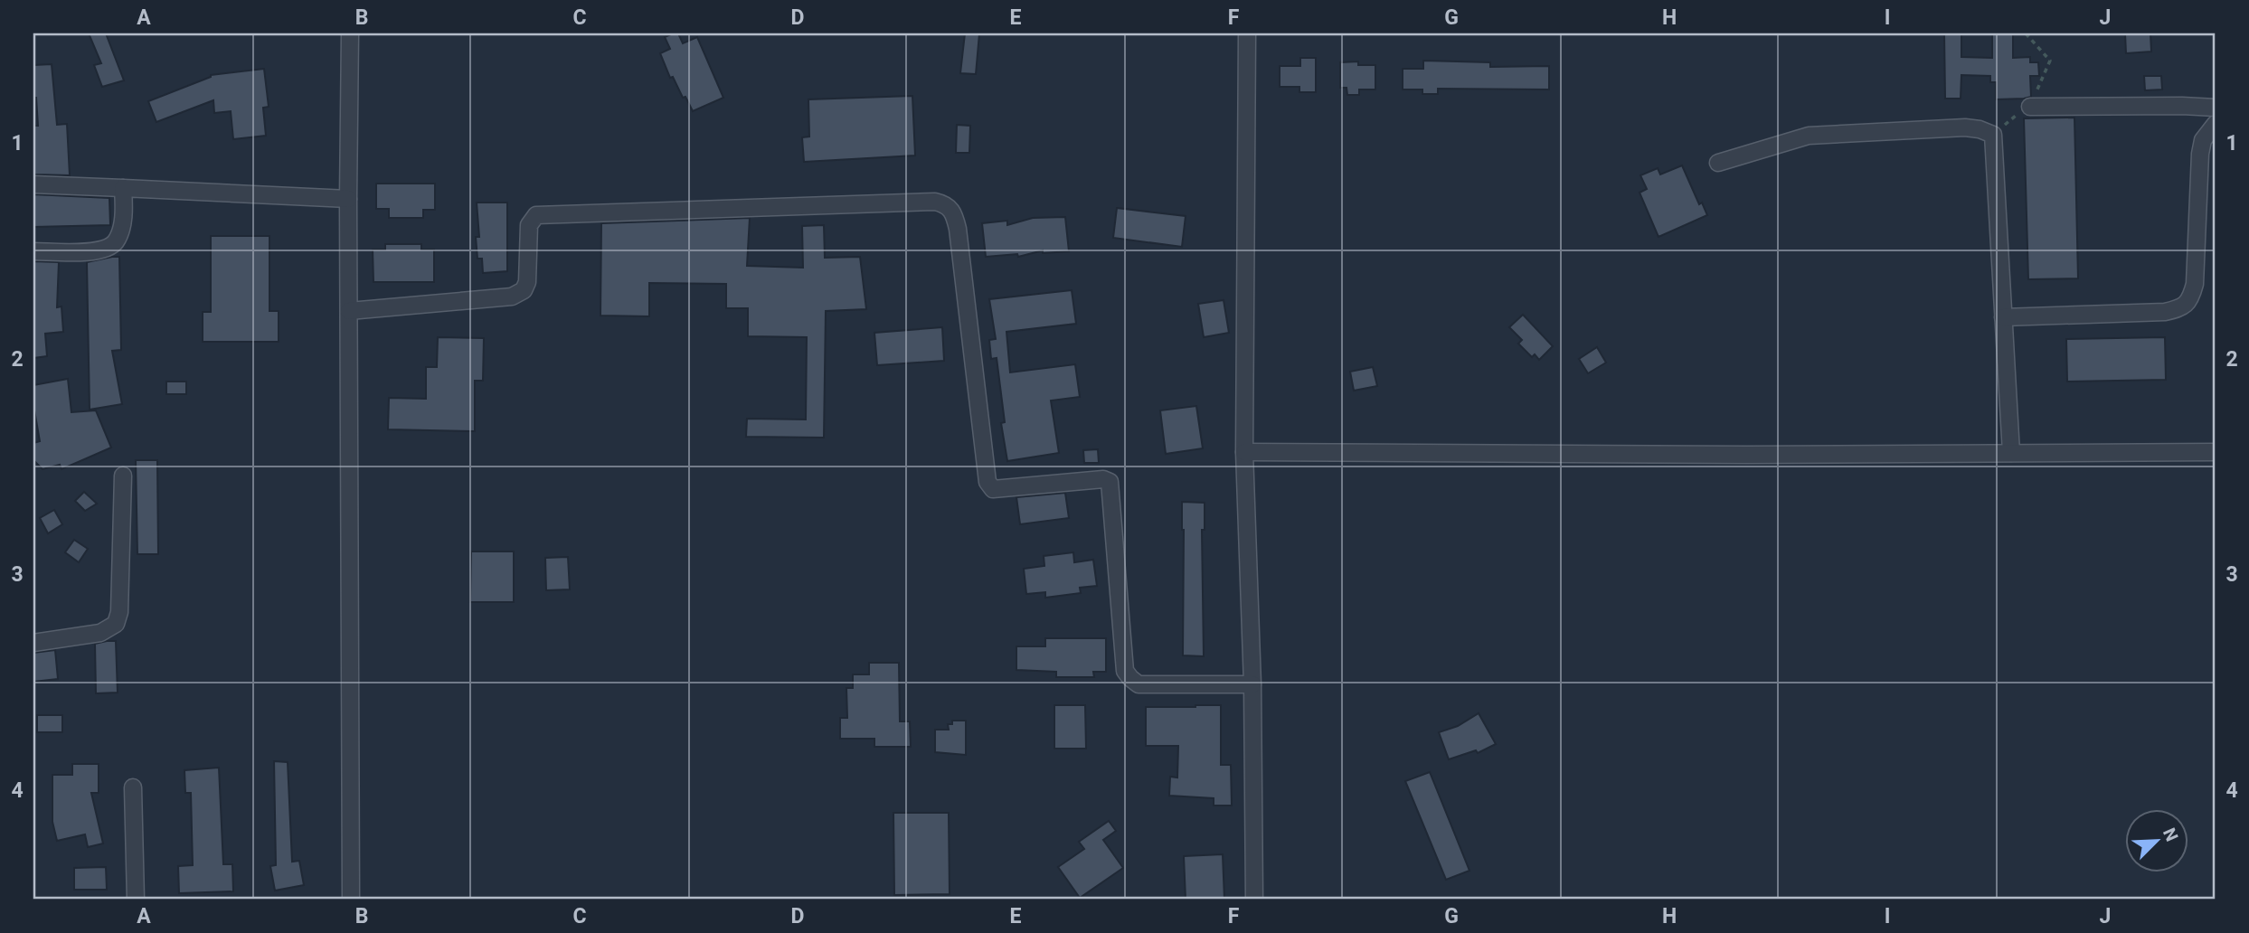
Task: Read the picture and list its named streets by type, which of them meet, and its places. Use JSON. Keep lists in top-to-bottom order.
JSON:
{
  "north": "top right",
  "grid": {
    "columns": [
      "A",
      "B",
      "C",
      "D",
      "E",
      "F",
      "G",
      "H",
      "I",
      "J"
    ],
    "rows": [
      "1",
      "2",
      "3",
      "4"
    ]
  }
}
